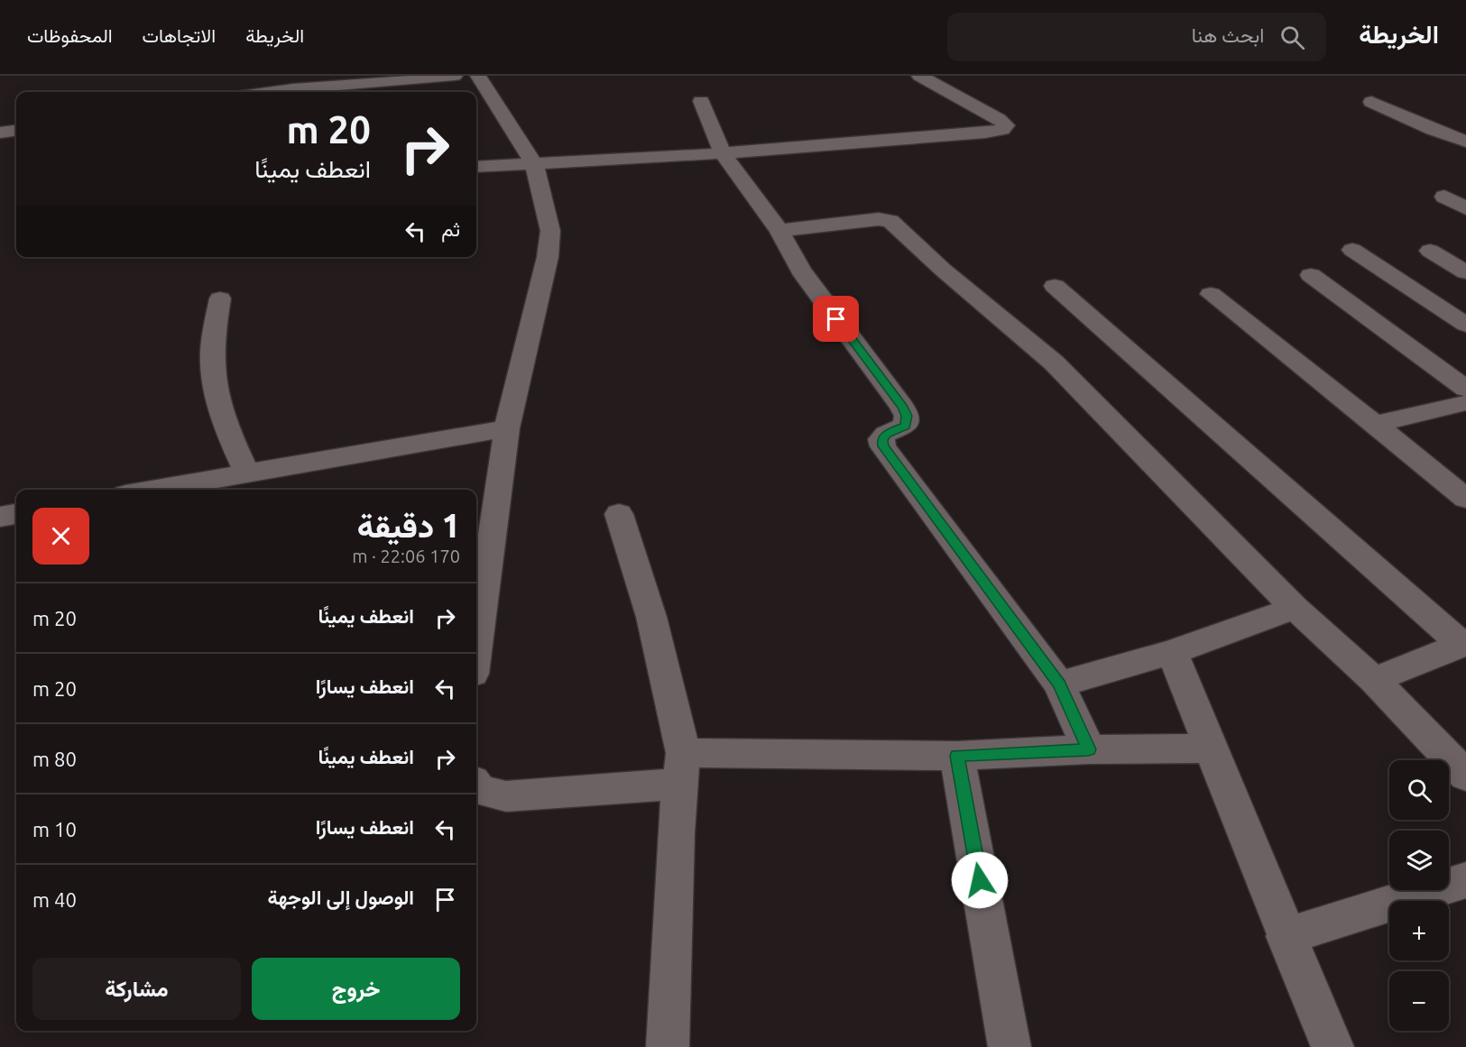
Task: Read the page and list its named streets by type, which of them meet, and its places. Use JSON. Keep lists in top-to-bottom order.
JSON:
{
  "page": {
    "header": "الخريطة",
    "search": "ابحث هنا",
    "nav": ["الخريطة", "الاتجاهات", "المحفوظات"],
    "turn": ["20 m", "انعطف يمينًا"],
    "then": "ثم",
    "heading": ["1 دقيقة", "170 m · 22:06"],
    "list": [
      {
        "name": "انعطف يمينًا",
        "value": "20 m"
      },
      {
        "name": "انعطف يسارًا",
        "value": "20 m"
      },
      {
        "name": "انعطف يمينًا",
        "value": "80 m"
      },
      {
        "name": "انعطف يسارًا",
        "value": "10 m"
      },
      {
        "name": "الوصول إلى الوجهة",
        "value": "40 m"
      }
    ],
    "map_buttons": ["+", "−"],
    "buttons": ["خروج", "مشاركة"]
  }
}
